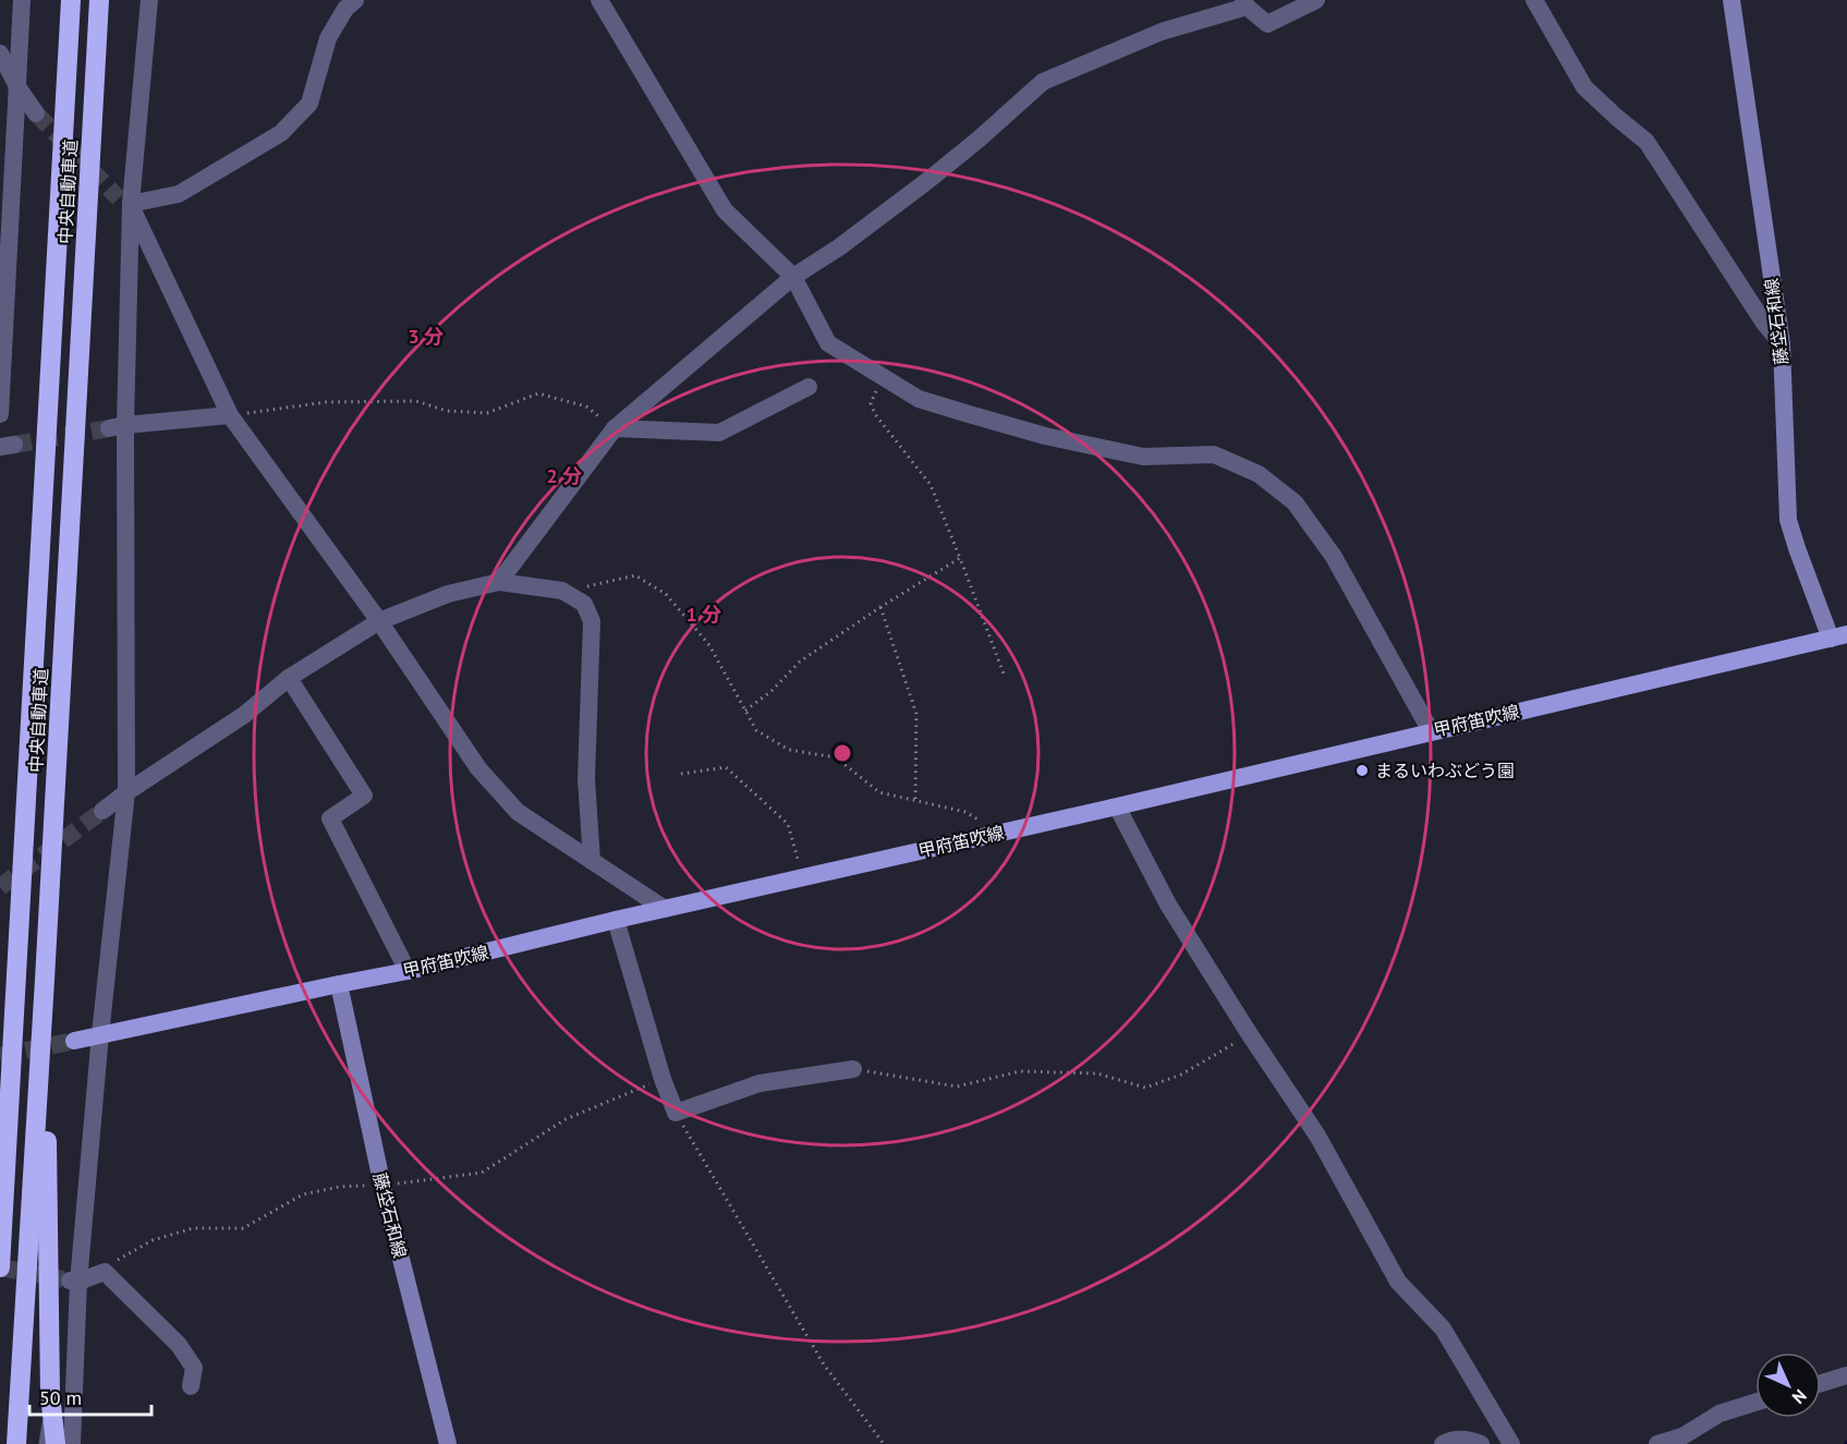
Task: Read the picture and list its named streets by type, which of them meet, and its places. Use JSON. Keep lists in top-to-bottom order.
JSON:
{
  "streets": {
    "highway": ["中央自動車道"],
    "main road": ["藤垈石和線", "甲府笛吹線"]
  },
  "crossings": [
    ["藤垈石和線", "甲府笛吹線"]
  ],
  "places": ["まるいわぶどう園"],
  "scale_bar": "50 m",
  "north": "bottom right",
  "rings": ["3 分", "2 分", "1 分"]
}
